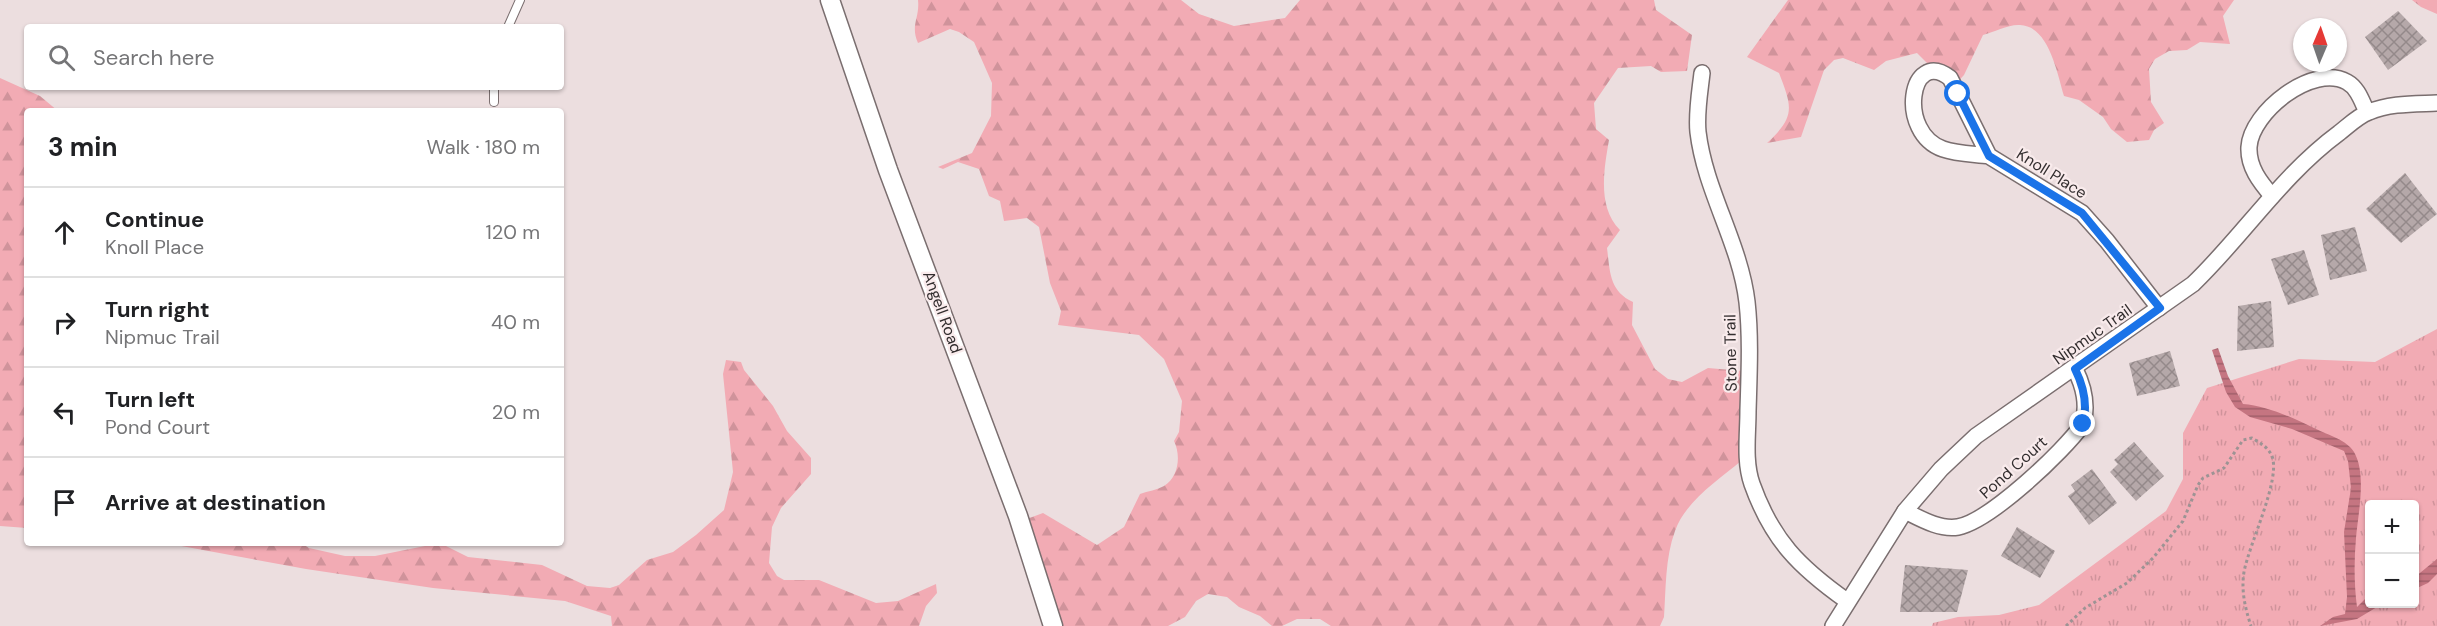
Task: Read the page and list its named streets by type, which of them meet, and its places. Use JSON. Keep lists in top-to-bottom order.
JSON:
{
  "streets": {
    "street": [
      "Knoll Place",
      "Angell Road",
      "Nipmuc Trail",
      "Stone Trail",
      "Pond Court"
    ]
  },
  "crossings": [
    ["Knoll Place", "Nipmuc Trail"],
    ["Nipmuc Trail", "Stone Trail"],
    ["Nipmuc Trail", "Pond Court"]
  ],
  "north": "top",
  "page": {
    "search": "Search here",
    "heading": ["3 min", "Walk · 180 m"],
    "list": [
      ["Continue", "Knoll Place", "120 m"],
      ["Turn right", "Nipmuc Trail", "40 m"],
      ["Turn left", "Pond Court", "20 m"],
      "Arrive at destination"
    ],
    "map_buttons": ["+", "−"]
  }
}
